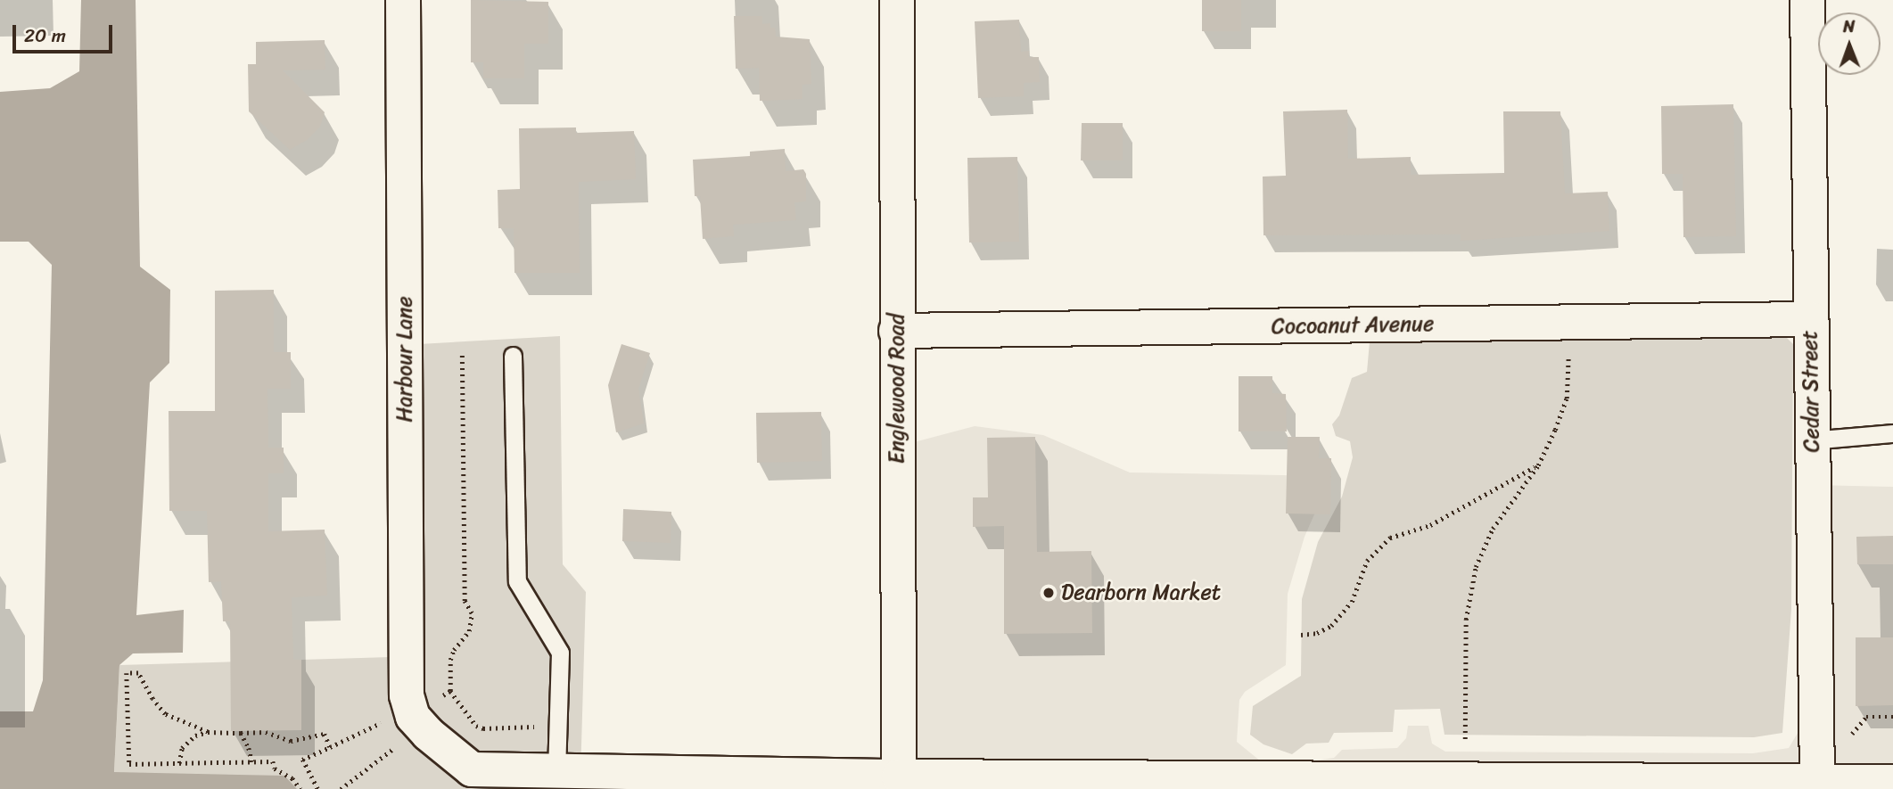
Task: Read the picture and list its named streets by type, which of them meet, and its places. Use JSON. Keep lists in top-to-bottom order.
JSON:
{
  "streets": {
    "street": [
      "Cocoanut Avenue",
      "Harbour Lane",
      "Englewood Road",
      "Cedar Street"
    ]
  },
  "crossings": [
    ["Cocoanut Avenue", "Englewood Road"],
    ["Cocoanut Avenue", "Cedar Street"]
  ],
  "places": ["Dearborn Market"],
  "scale_bar": "20 m",
  "north": "top"
}
